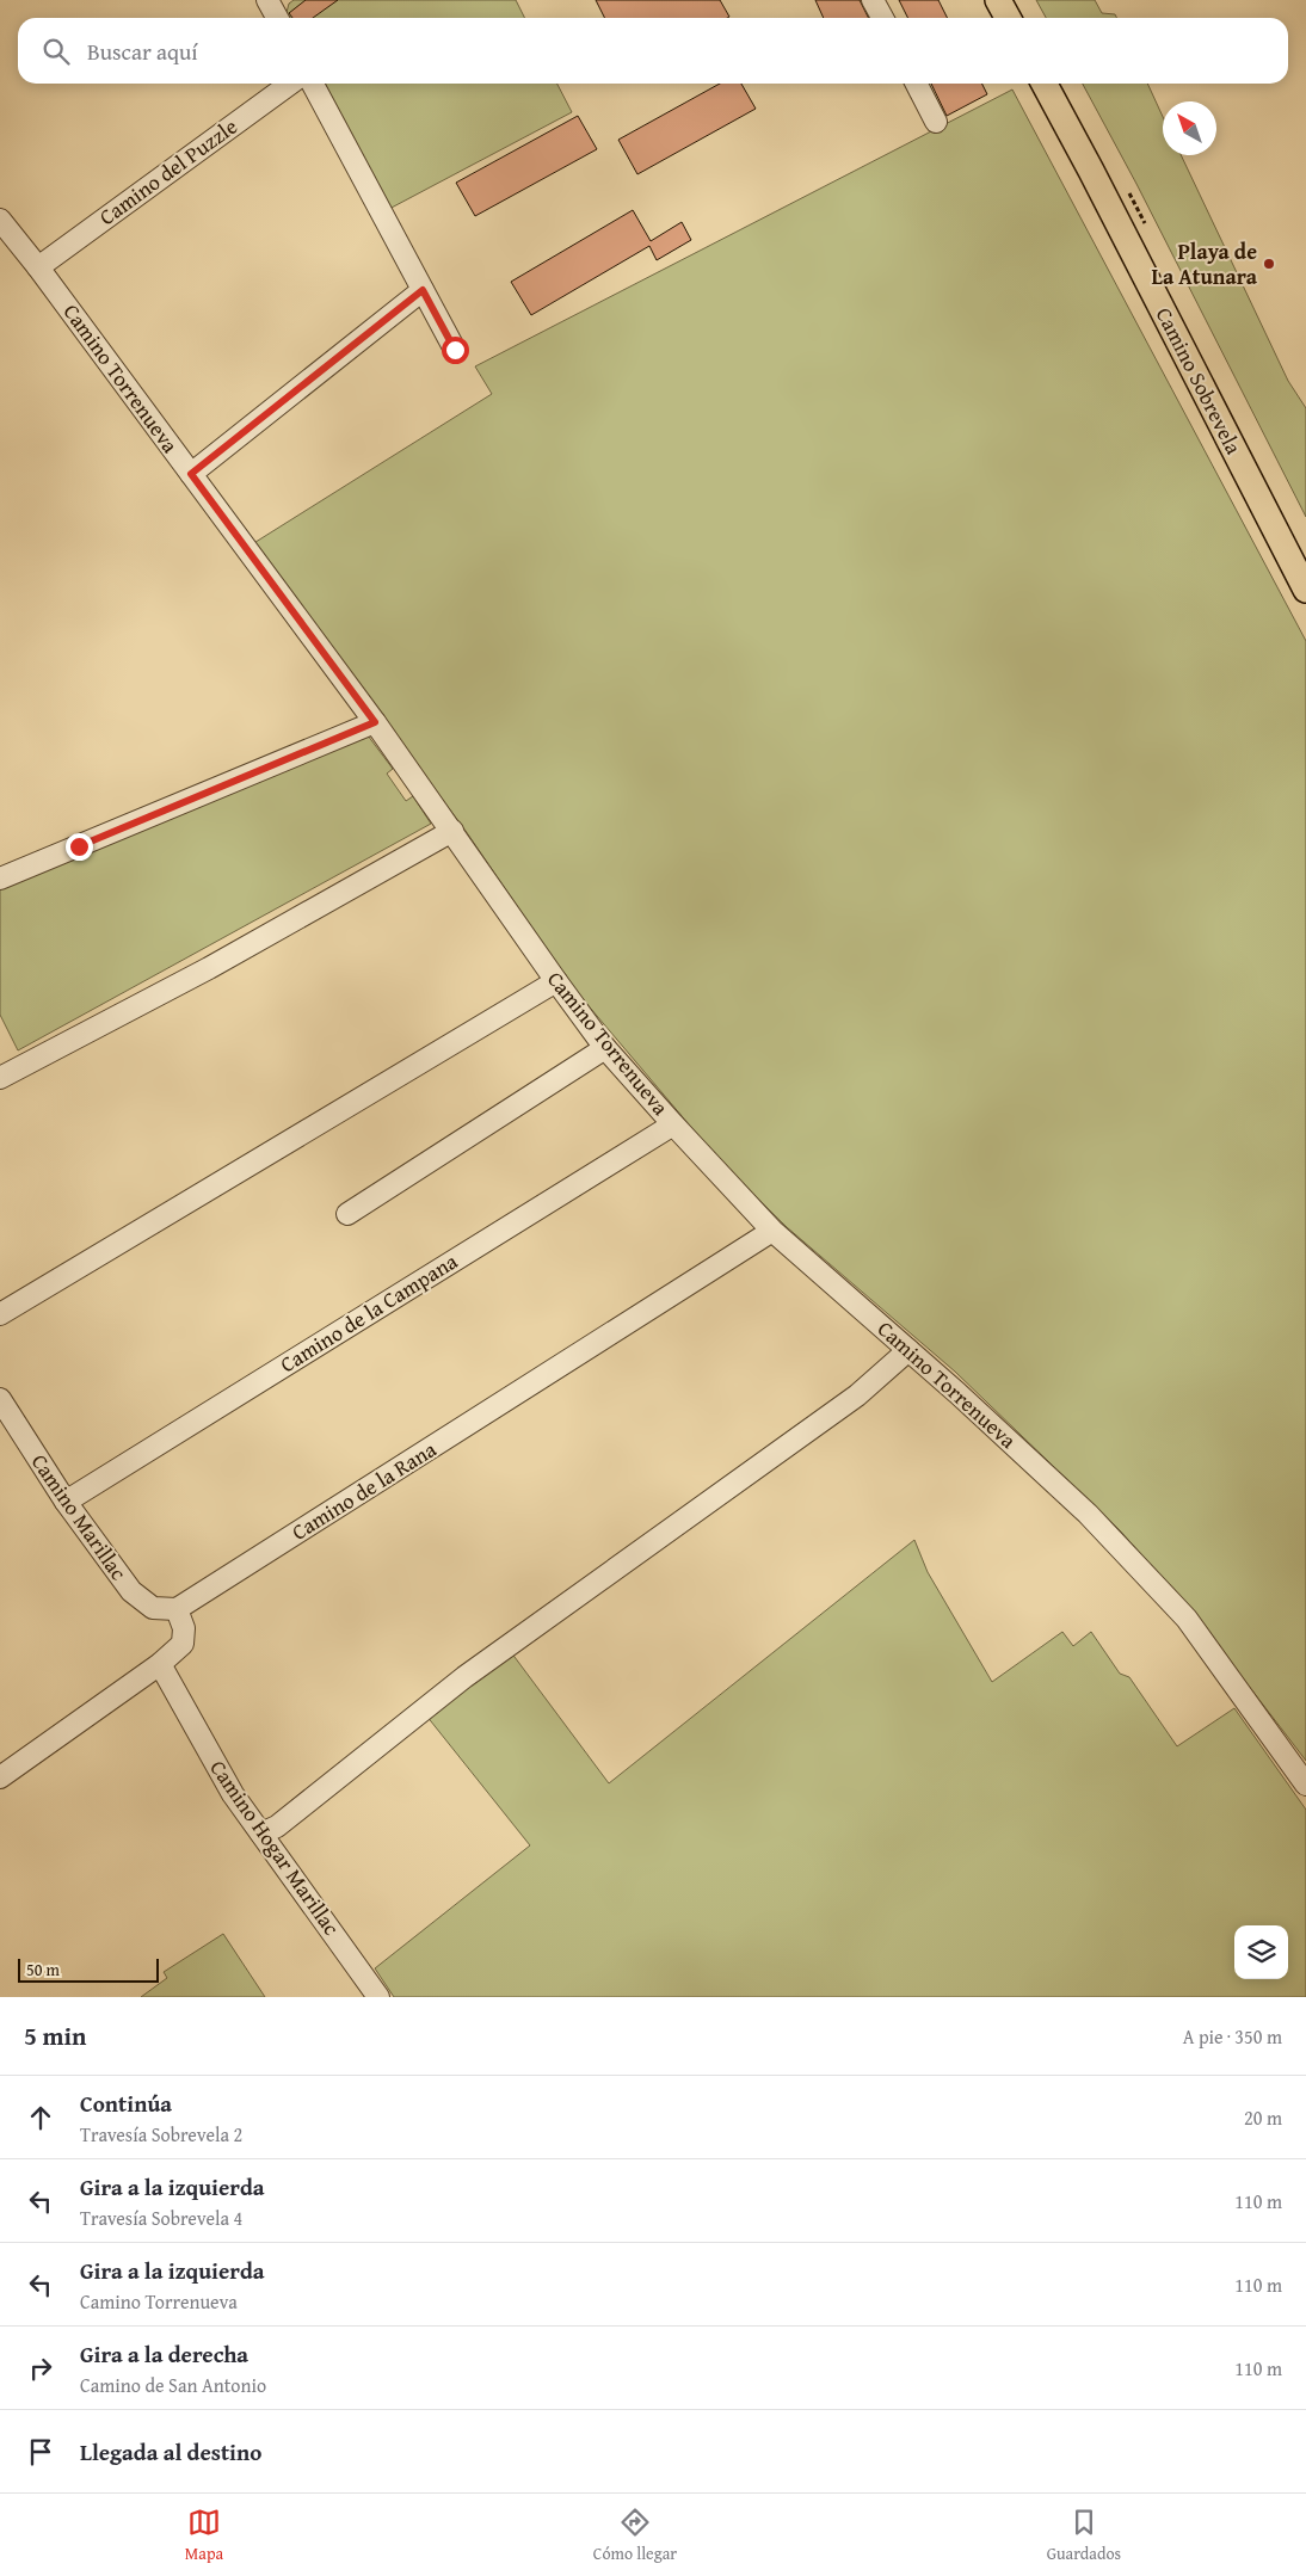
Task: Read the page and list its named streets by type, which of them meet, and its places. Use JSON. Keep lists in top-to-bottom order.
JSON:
{
  "streets": {
    "main road": ["Camino Sobrevela"],
    "street": [
      "Camino del Puzzle",
      "Camino Torrenueva",
      "Camino de la Campana",
      "Camino de la Rana",
      "Camino Marillac",
      "Camino Hogar Marillac"
    ]
  },
  "crossings": [
    ["Camino del Puzzle", "Camino Torrenueva"],
    ["Camino Torrenueva", "Camino de la Campana"],
    ["Camino Torrenueva", "Camino de la Rana"],
    ["Camino de la Campana", "Camino Marillac"],
    ["Camino de la Rana", "Camino Marillac"]
  ],
  "places": ["Playa de La Atunara"],
  "scale_bar": "50 m",
  "north": "top left",
  "page": {
    "search": "Buscar aquí",
    "scale": "50 m",
    "heading": ["5 min", "A pie · 350 m"],
    "list": [
      ["Continúa", "Travesía Sobrevela 2", "20 m"],
      ["Gira a la izquierda", "Travesía Sobrevela 4", "110 m"],
      ["Gira a la izquierda", "Camino Torrenueva", "110 m"],
      ["Gira a la derecha", "Camino de San Antonio", "110 m"],
      "Llegada al destino"
    ],
    "nav": ["Mapa", "Cómo llegar", "Guardados"]
  }
}
